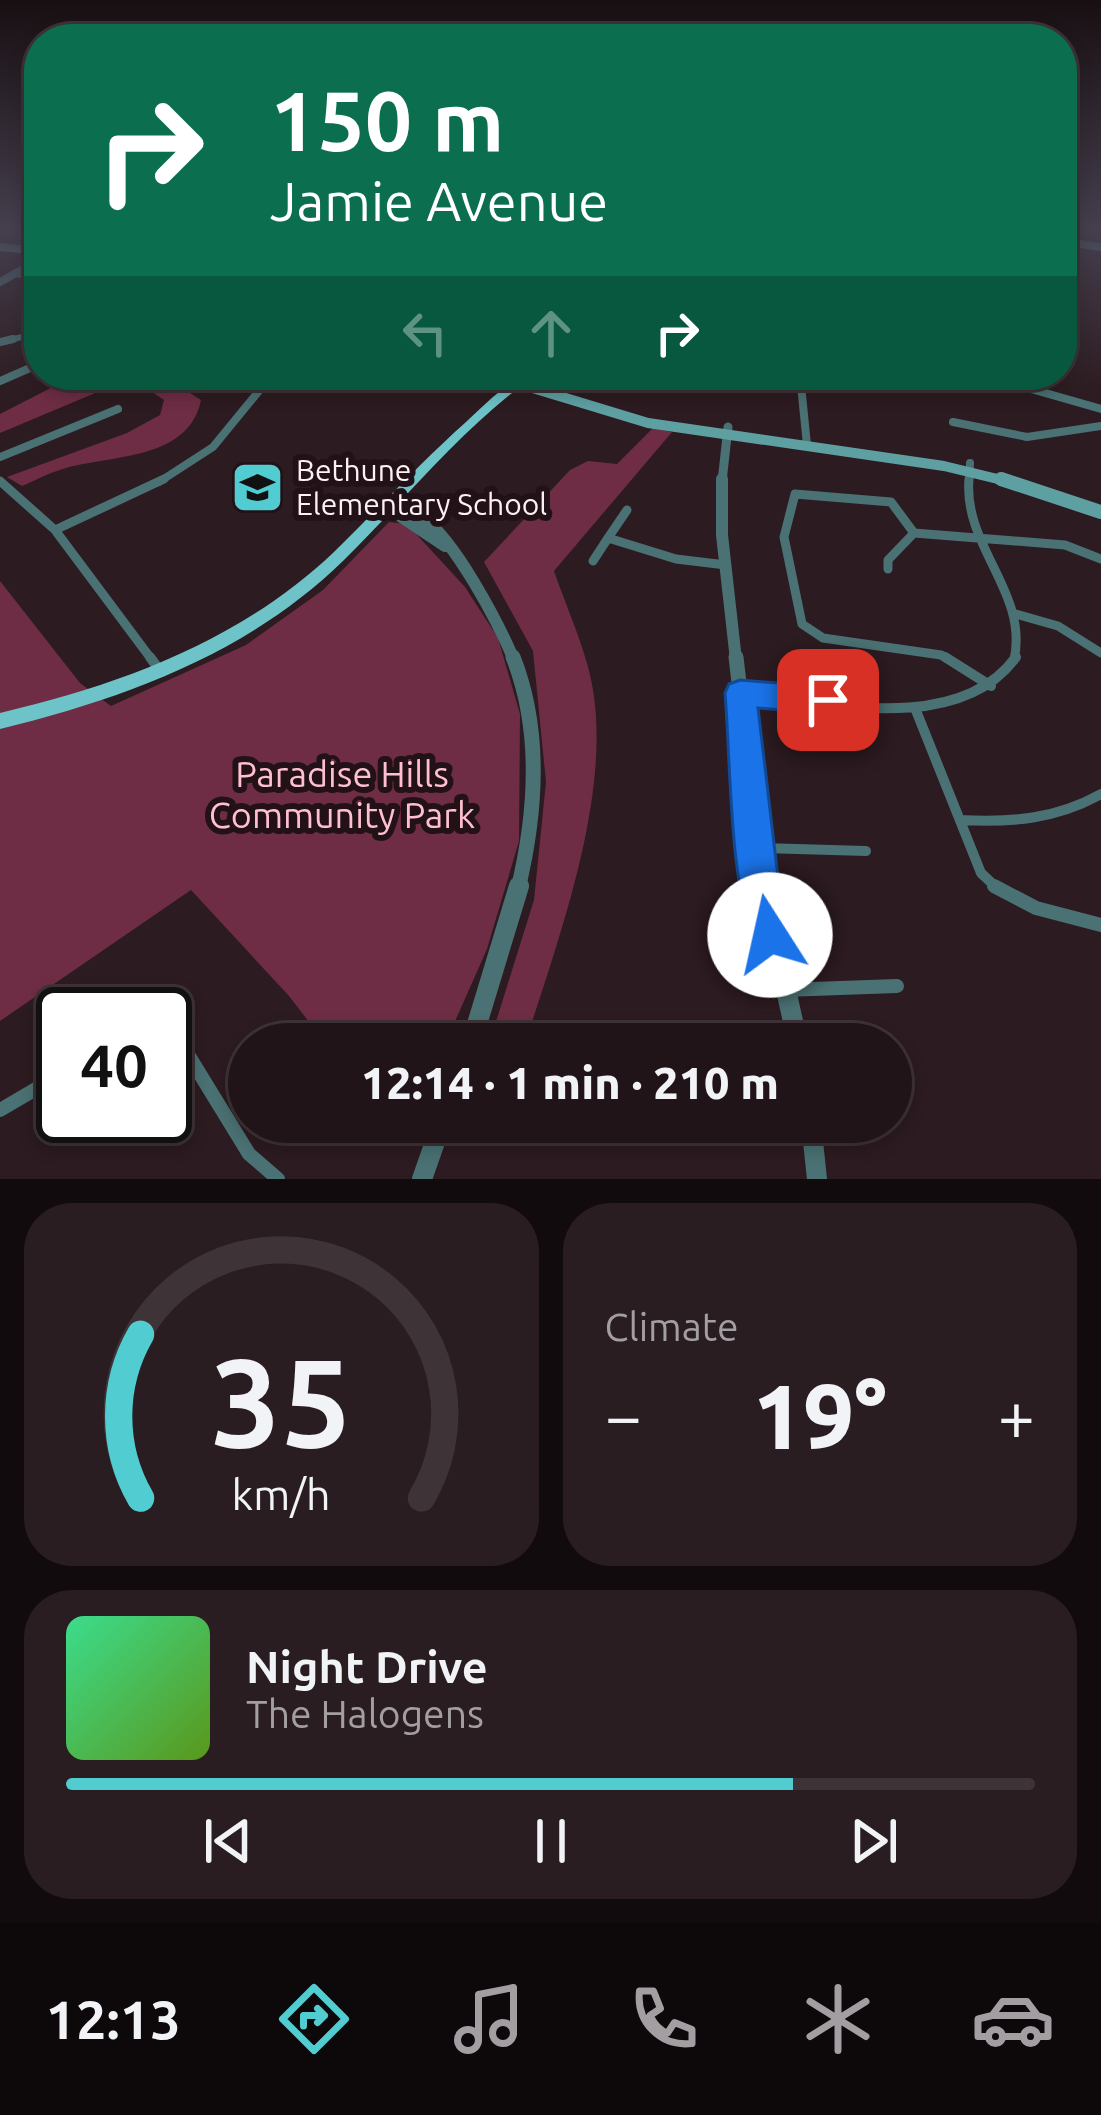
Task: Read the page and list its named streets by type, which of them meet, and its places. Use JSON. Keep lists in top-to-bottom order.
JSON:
{
  "parks": ["Paradise Hills Community Park"],
  "places": {
    "school or university": ["Bethune Elementary School"]
  },
  "page": {
    "turn": ["150 m", "Jamie Avenue"],
    "limit": "40",
    "trip": "12:14 · 1 min · 210 m",
    "tile": "Climate",
    "heat": ["−", "19°", "+"],
    "song": ["Night Drive", "The Halogens"],
    "tabs": "12:13",
    "gauge": ["35", "km/h"]
  }
}
